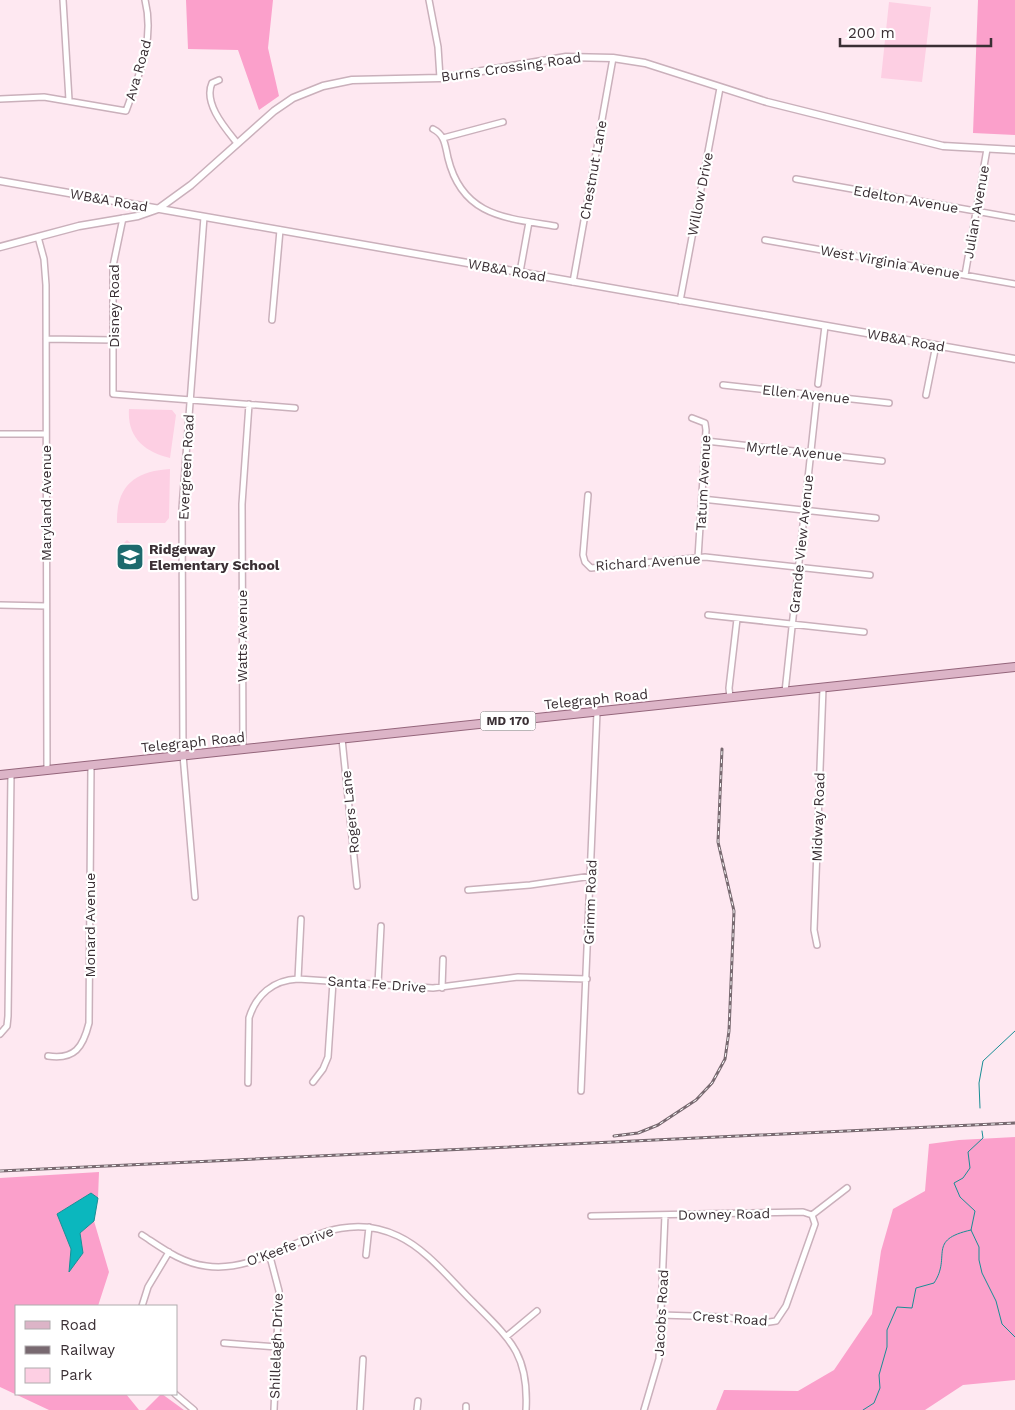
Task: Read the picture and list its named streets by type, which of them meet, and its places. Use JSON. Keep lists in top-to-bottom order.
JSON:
{
  "streets": {
    "main road": ["Telegraph Road", "MD 170"],
    "street": [
      "Burns Crossing Road",
      "Ava Road",
      "Chestnut Lane",
      "Willow Drive",
      "Edelton Avenue",
      "WB&A Road",
      "Julian Avenue",
      "West Virginia Avenue",
      "Disney Road",
      "Ellen Avenue",
      "Myrtle Avenue",
      "Evergreen Road",
      "Tatum Avenue",
      "Maryland Avenue",
      "Grande View Avenue",
      "Richard Avenue",
      "Watts Avenue",
      "Rogers Lane",
      "Midway Road",
      "Grimm Road",
      "Monard Avenue",
      "Santa Fe Drive",
      "Downey Road",
      "O'Keefe Drive",
      "Jacobs Road",
      "Crest Road",
      "Shillelagh Drive"
    ]
  },
  "crossings": [
    ["Burns Crossing Road", "Chestnut Lane"],
    ["Burns Crossing Road", "Willow Drive"],
    ["Burns Crossing Road", "WB&A Road"],
    ["Burns Crossing Road", "Julian Avenue"],
    ["Chestnut Lane", "WB&A Road"],
    ["Willow Drive", "WB&A Road"],
    ["Edelton Avenue", "Julian Avenue"],
    ["WB&A Road", "Evergreen Road"],
    ["Julian Avenue", "West Virginia Avenue"],
    ["Disney Road", "Evergreen Road"],
    ["Ellen Avenue", "Grande View Avenue"],
    ["Myrtle Avenue", "Tatum Avenue"],
    ["Myrtle Avenue", "Grande View Avenue"],
    ["Evergreen Road", "Telegraph Road"],
    ["Tatum Avenue", "Richard Avenue"],
    ["Maryland Avenue", "Telegraph Road"],
    ["Grande View Avenue", "Richard Avenue"],
    ["Grande View Avenue", "Telegraph Road"],
    ["Watts Avenue", "Telegraph Road"],
    ["Telegraph Road", "Rogers Lane"],
    ["Telegraph Road", "Midway Road"],
    ["Telegraph Road", "Grimm Road"],
    ["Telegraph Road", "Monard Avenue"],
    ["Grimm Road", "Santa Fe Drive"],
    ["Downey Road", "Jacobs Road"],
    ["Downey Road", "Crest Road"],
    ["O'Keefe Drive", "Shillelagh Drive"],
    ["Jacobs Road", "Crest Road"]
  ],
  "places": {
    "school or university": ["Ridgeway Elementary School"]
  },
  "legend": ["Road", "Railway", "Park"],
  "scale_bar": "200 m"
}
